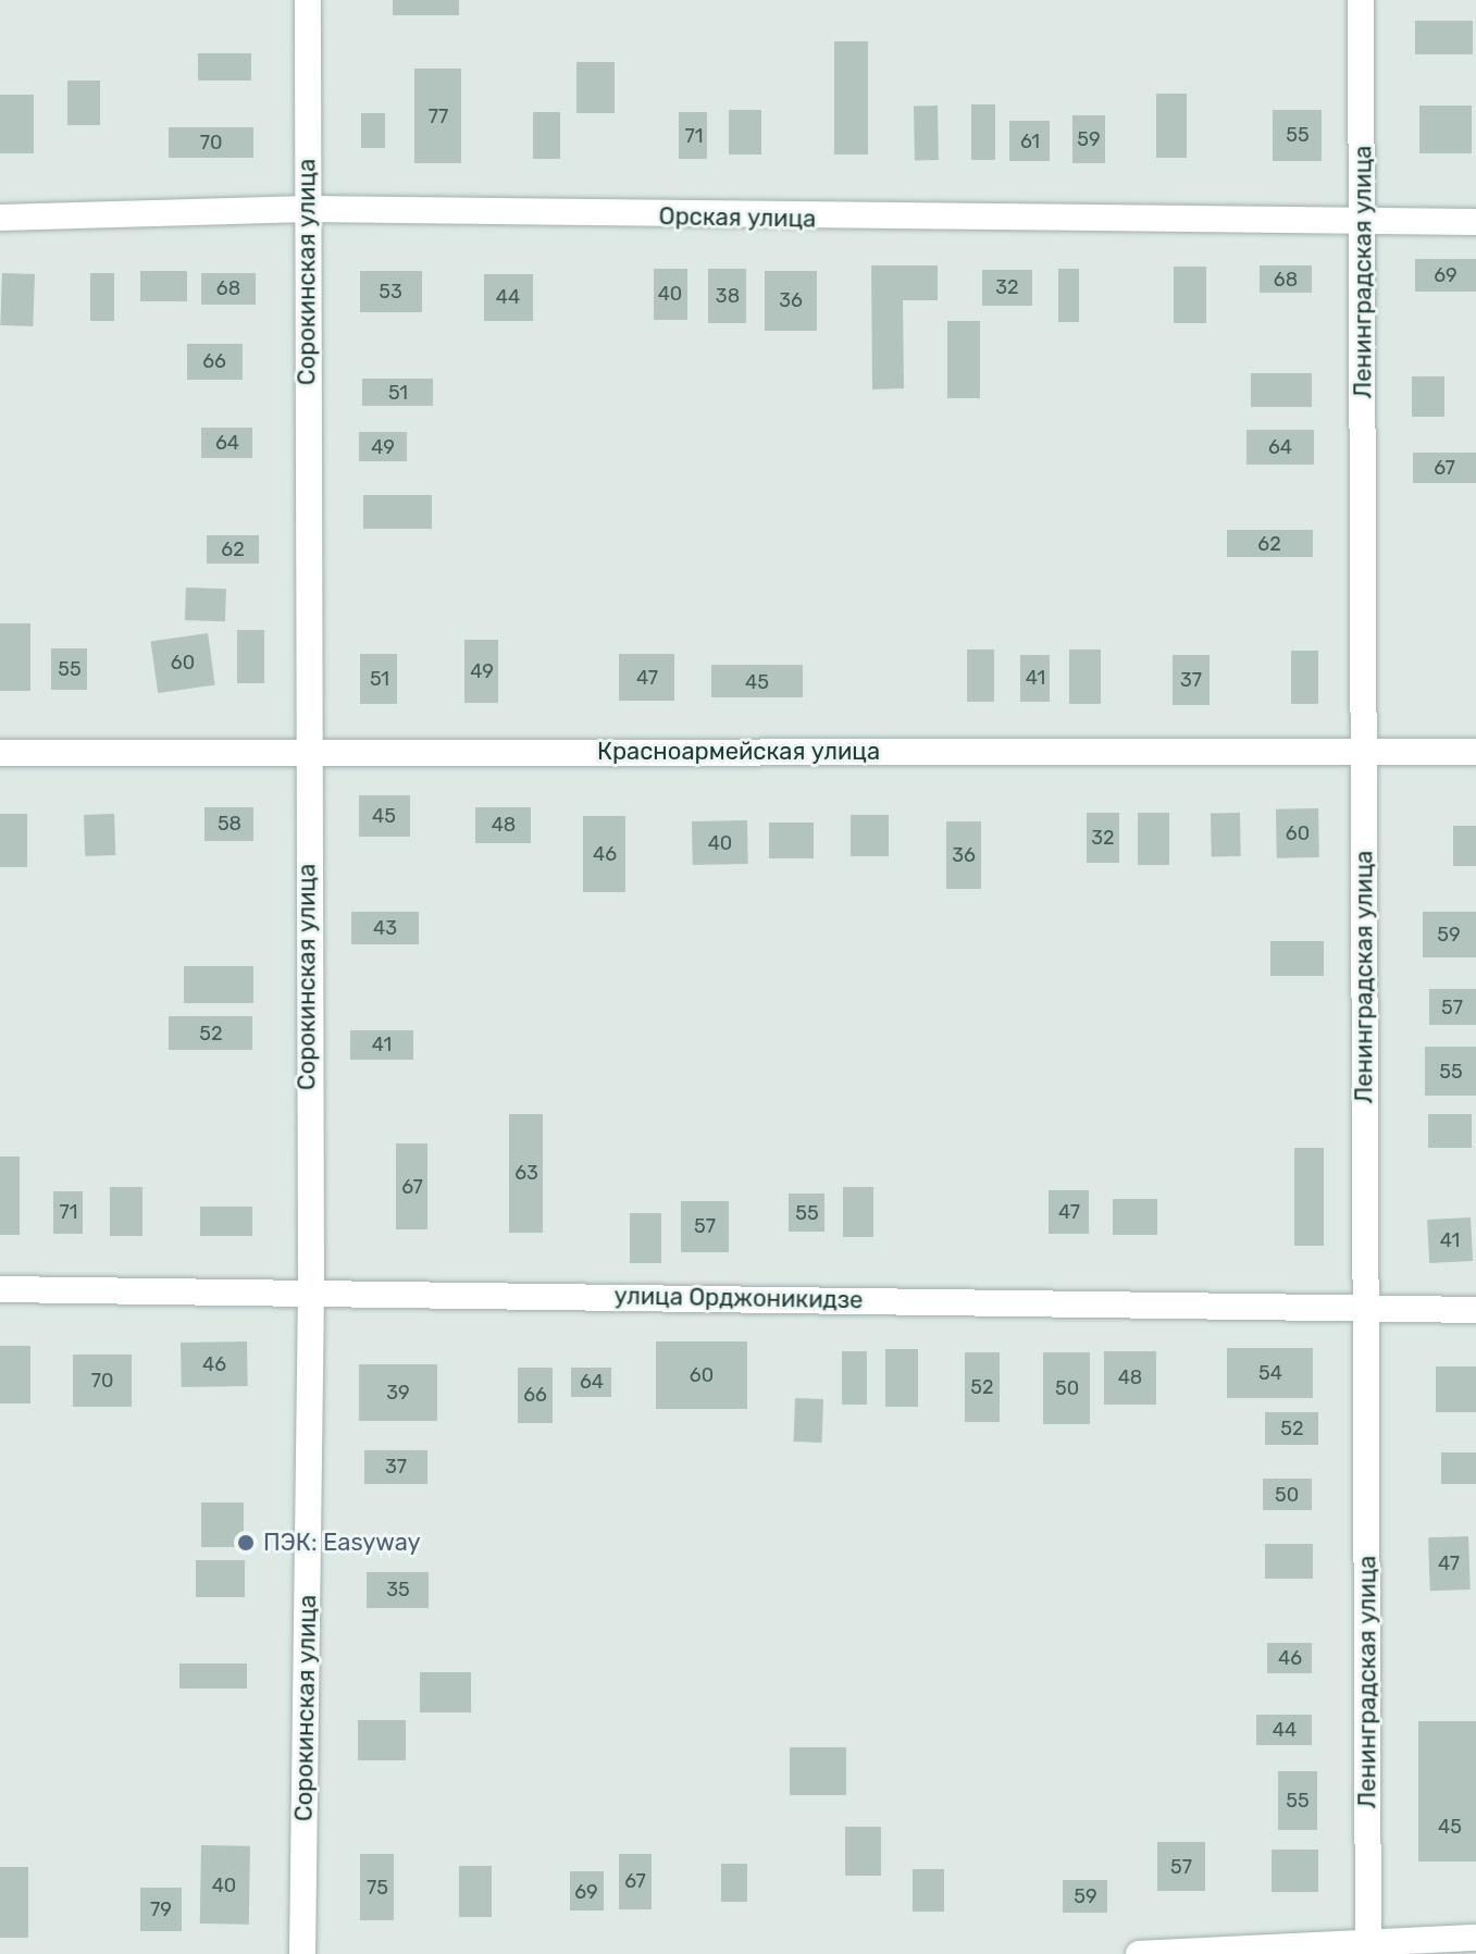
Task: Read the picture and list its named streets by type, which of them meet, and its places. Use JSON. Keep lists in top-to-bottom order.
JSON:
{
  "streets": {
    "street": [
      "Орская улица",
      "Сорокинская улица",
      "Ленинградская улица",
      "Красноармейская улица",
      "улица Орджоникидзе"
    ]
  },
  "crossings": [
    ["Орская улица", "Сорокинская улица"],
    ["Орская улица", "Ленинградская улица"],
    ["Сорокинская улица", "Красноармейская улица"],
    ["Сорокинская улица", "улица Орджоникидзе"],
    ["Ленинградская улица", "Красноармейская улица"],
    ["Ленинградская улица", "улица Орджоникидзе"]
  ],
  "places": ["ПЭК: Easyway"],
  "house_numbers": [
    "77",
    "55",
    "71",
    "59",
    "61",
    "70",
    "69",
    "68",
    "32",
    "68",
    "53",
    "40",
    "38",
    "44",
    "36",
    "66",
    "51",
    "64",
    "49",
    "64",
    "67",
    "62",
    "62",
    "60",
    "55",
    "49",
    "47",
    "41",
    "51",
    "37",
    "45",
    "45",
    "58",
    "48",
    "60",
    "32",
    "40",
    "46",
    "36",
    "43",
    "59",
    "57",
    "52",
    "41",
    "55",
    "63",
    "67",
    "71",
    "47",
    "55",
    "57",
    "41",
    "46",
    "54",
    "60",
    "48",
    "70",
    "64",
    "52",
    "50",
    "39",
    "66",
    "52",
    "37",
    "50",
    "47",
    "35",
    "46",
    "44",
    "55",
    "45",
    "57",
    "67",
    "40",
    "75",
    "69",
    "59",
    "79"
  ]
}
